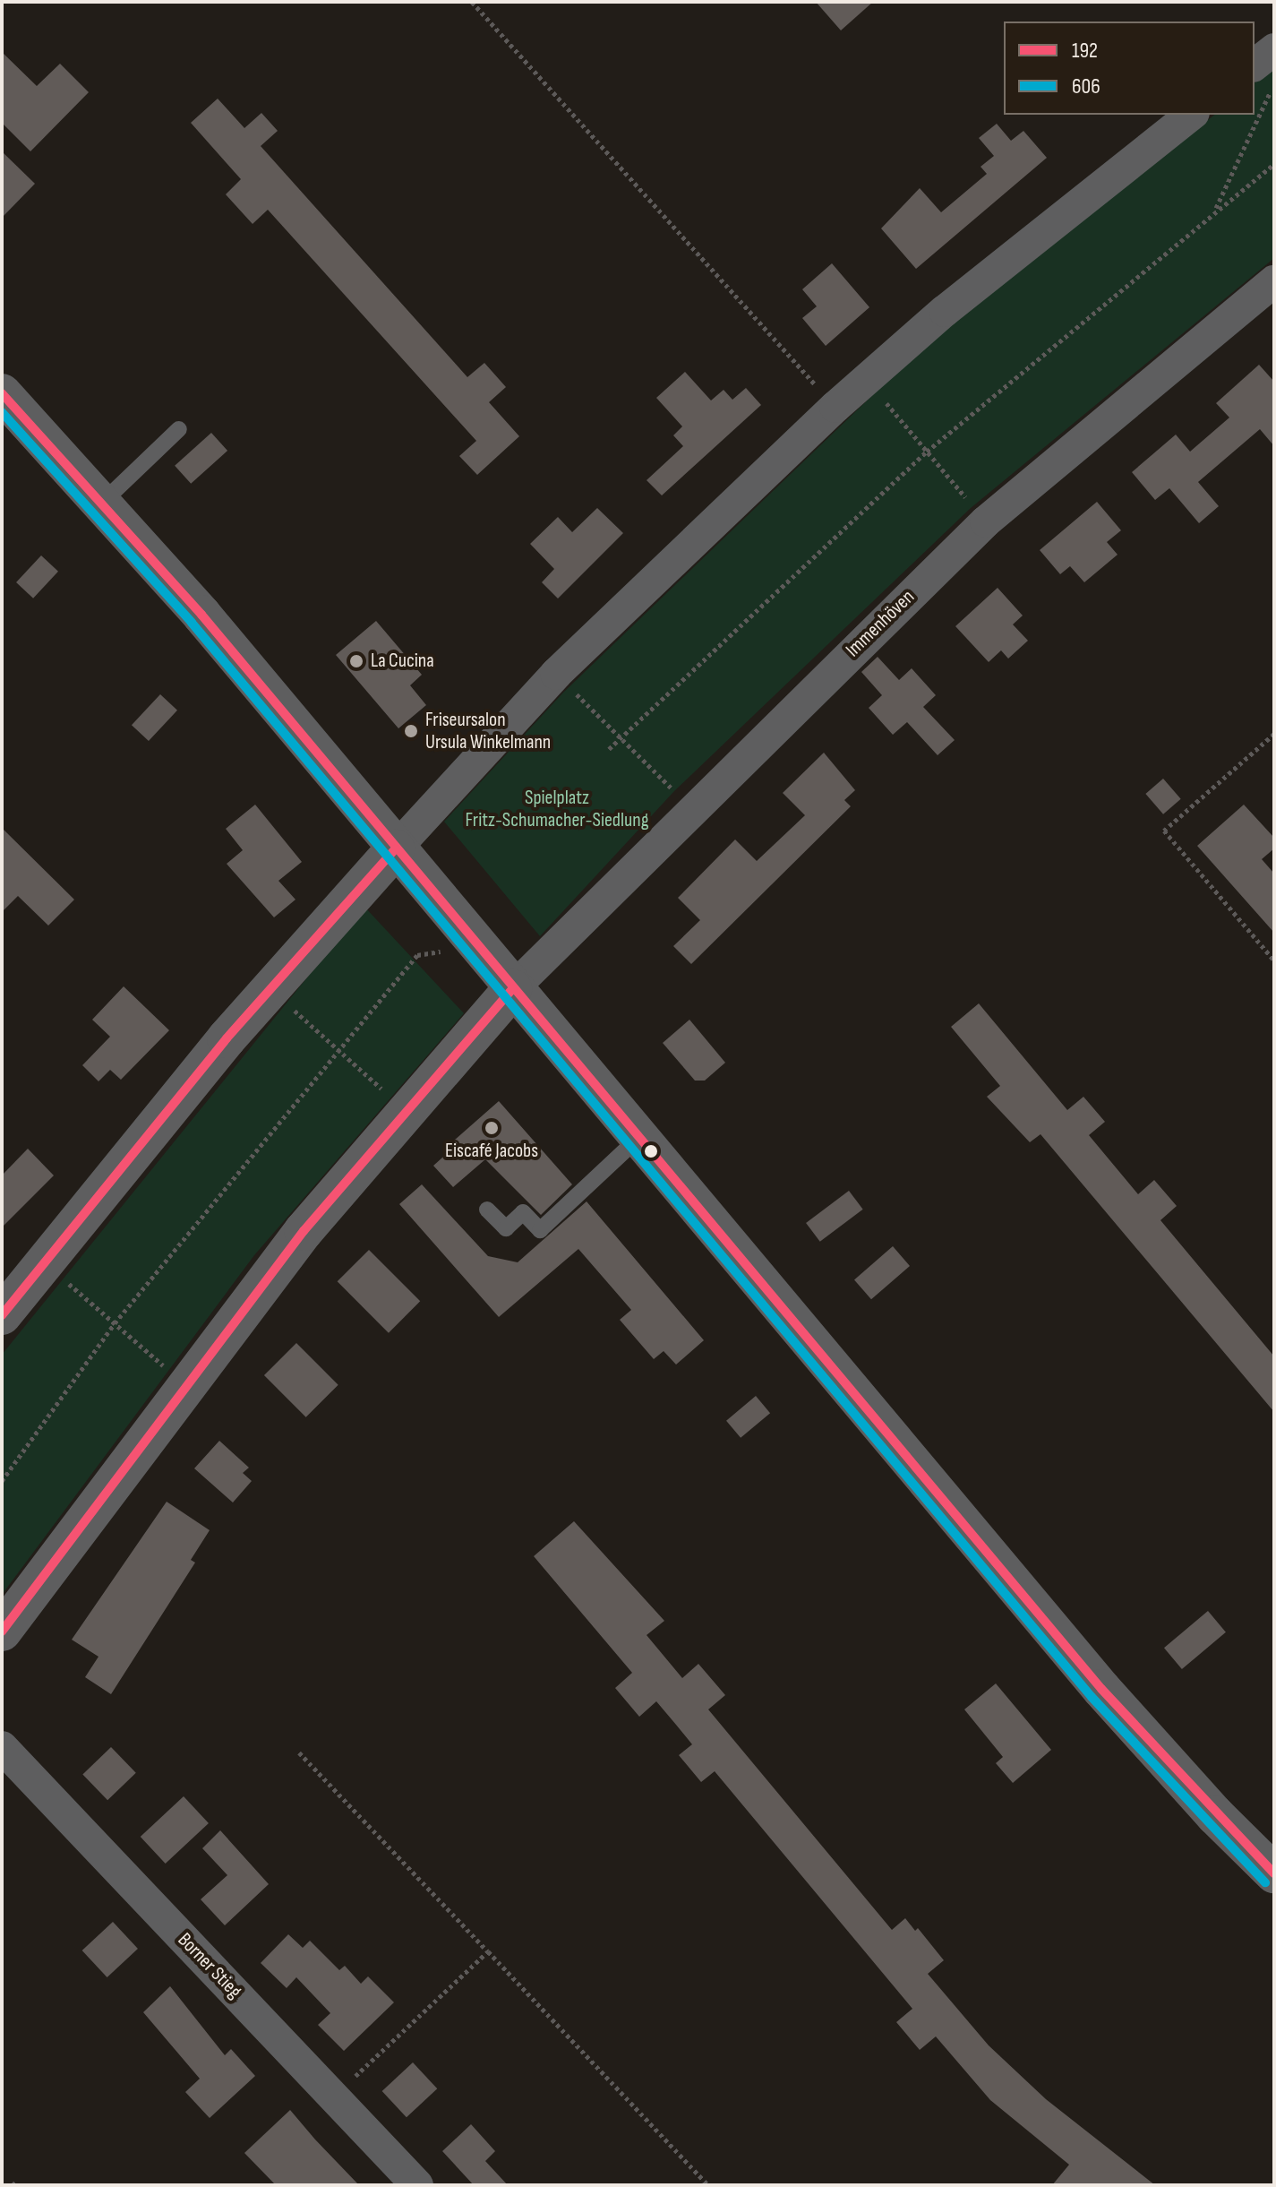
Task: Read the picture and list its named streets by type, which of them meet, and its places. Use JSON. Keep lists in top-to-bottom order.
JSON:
{
  "streets": {
    "street": ["Immenhöven", "Borner Stieg"]
  },
  "parks": ["Spielplatz Fritz-Schumacher-Siedlung"],
  "places": ["La Cucina", "Friseursalon Ursula Winkelmann", "Eiscafé Jacobs"],
  "lines": ["transit line 192", "transit line 606"],
  "legend": ["192", "606"]
}
